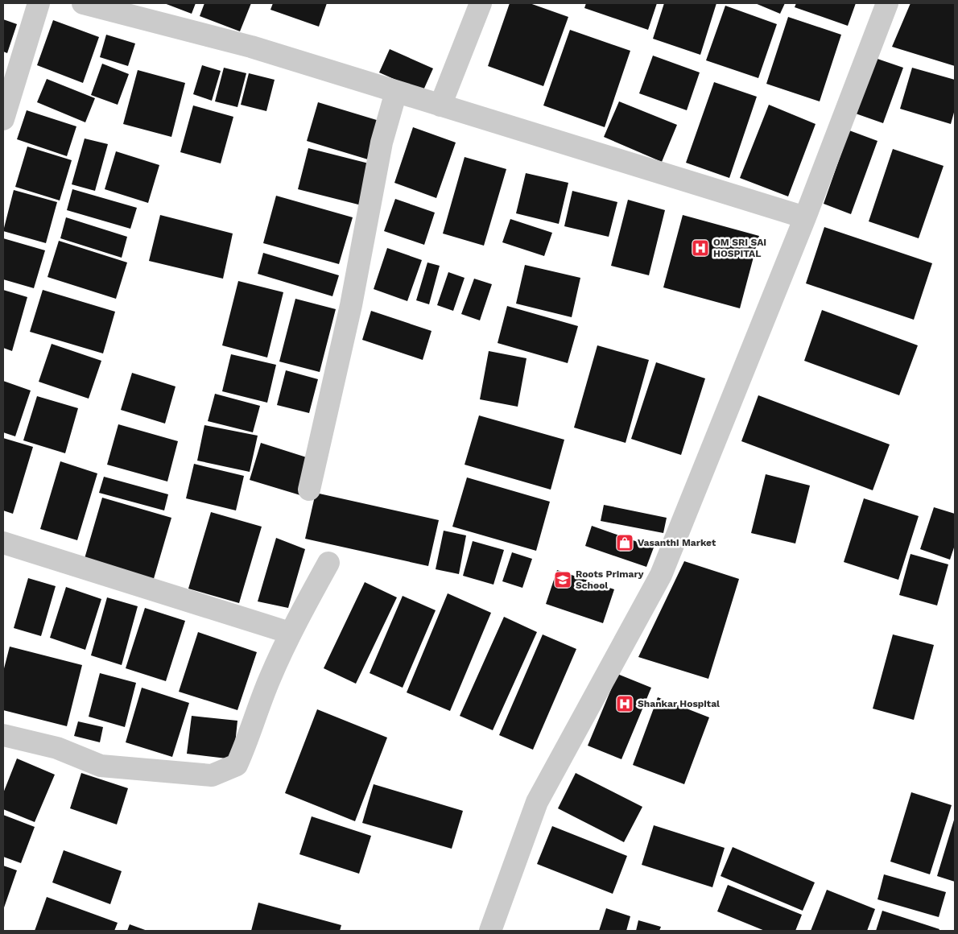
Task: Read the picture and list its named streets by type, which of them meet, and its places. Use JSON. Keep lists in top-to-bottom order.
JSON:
{
  "places": {
    "hospital": ["OM SRI SAI HOSPITAL", "Shankar Hospital"],
    "shop": ["Vasanthi Market"],
    "school or university": ["Roots Primary School"]
  }
}
